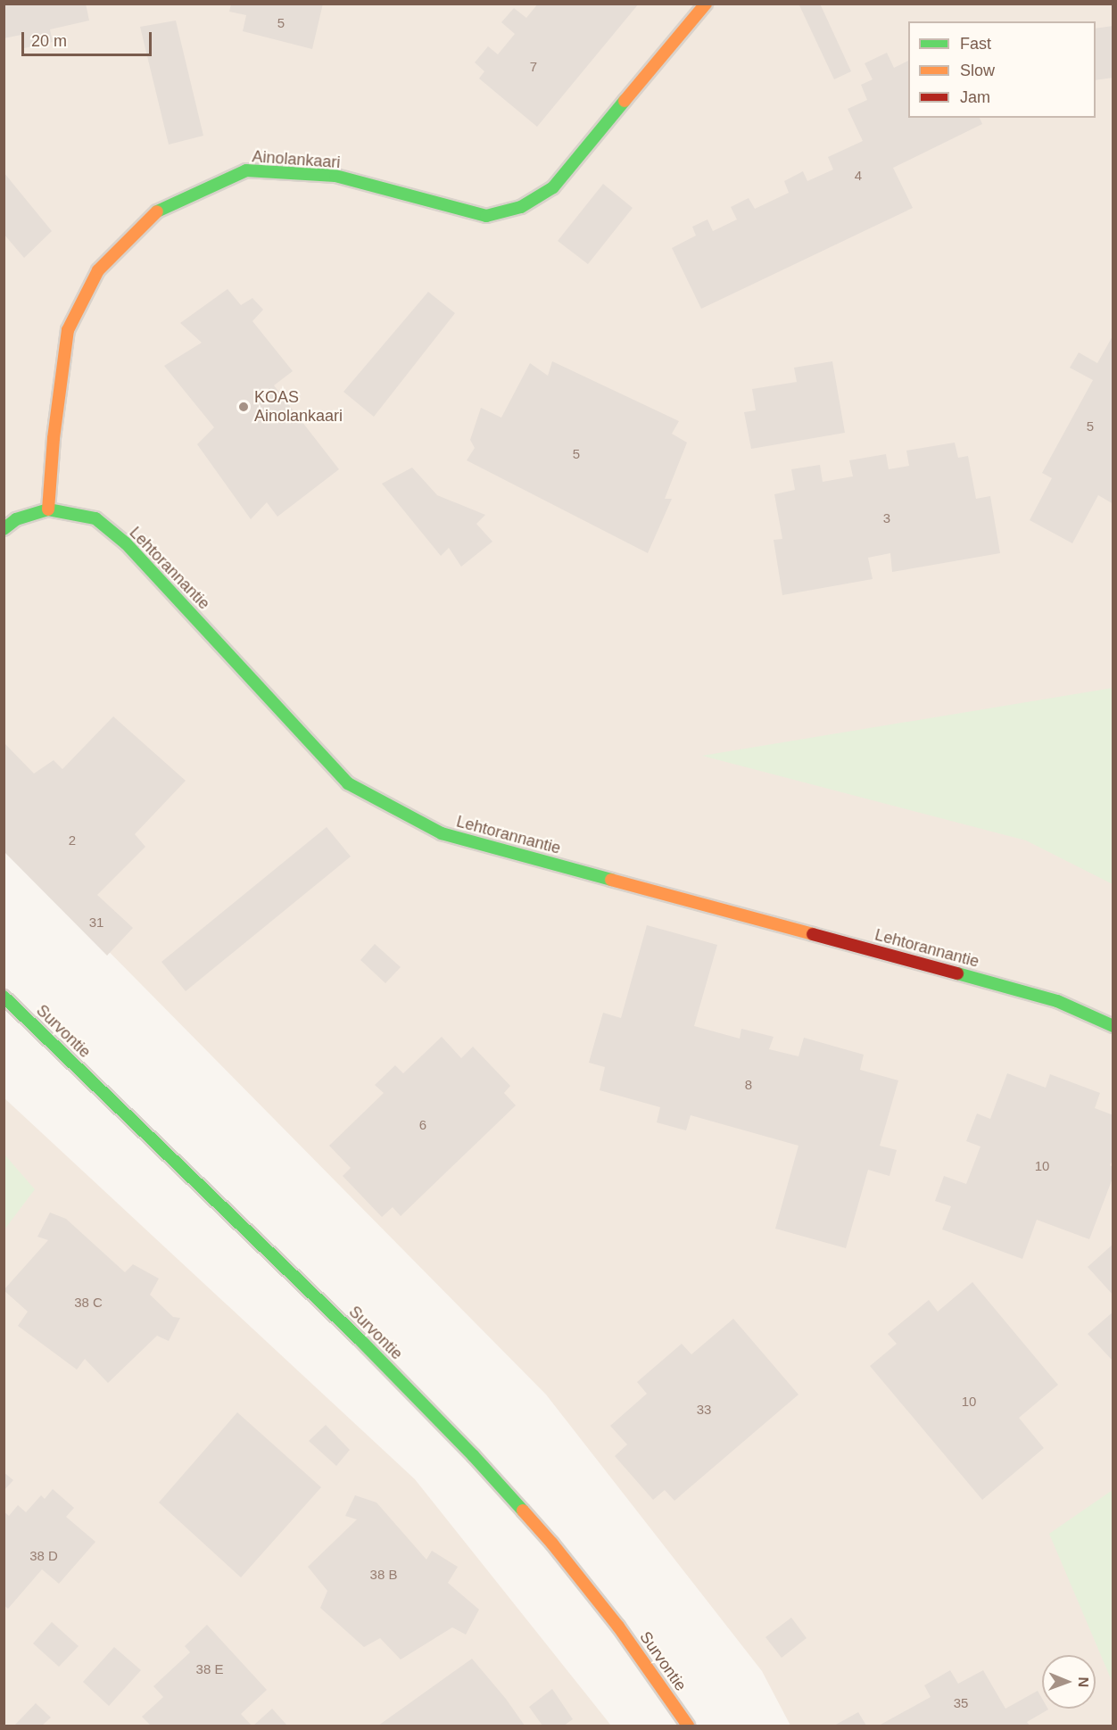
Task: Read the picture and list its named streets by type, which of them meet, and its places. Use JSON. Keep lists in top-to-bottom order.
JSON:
{
  "streets": {
    "street": ["Ainolankaari", "Lehtorannantie", "Survontie"]
  },
  "crossings": [
    ["Ainolankaari", "Lehtorannantie"]
  ],
  "places": ["KOAS Ainolankaari"],
  "house_numbers": [
    "5",
    "7",
    "4",
    "5",
    "5",
    "3",
    "2",
    "31",
    "8",
    "6",
    "10",
    "38 C",
    "10",
    "33",
    "38 D",
    "38 B",
    "38 E",
    "35"
  ],
  "legend": ["Fast", "Slow", "Jam"],
  "scale_bar": "20 m",
  "north": "right"
}
